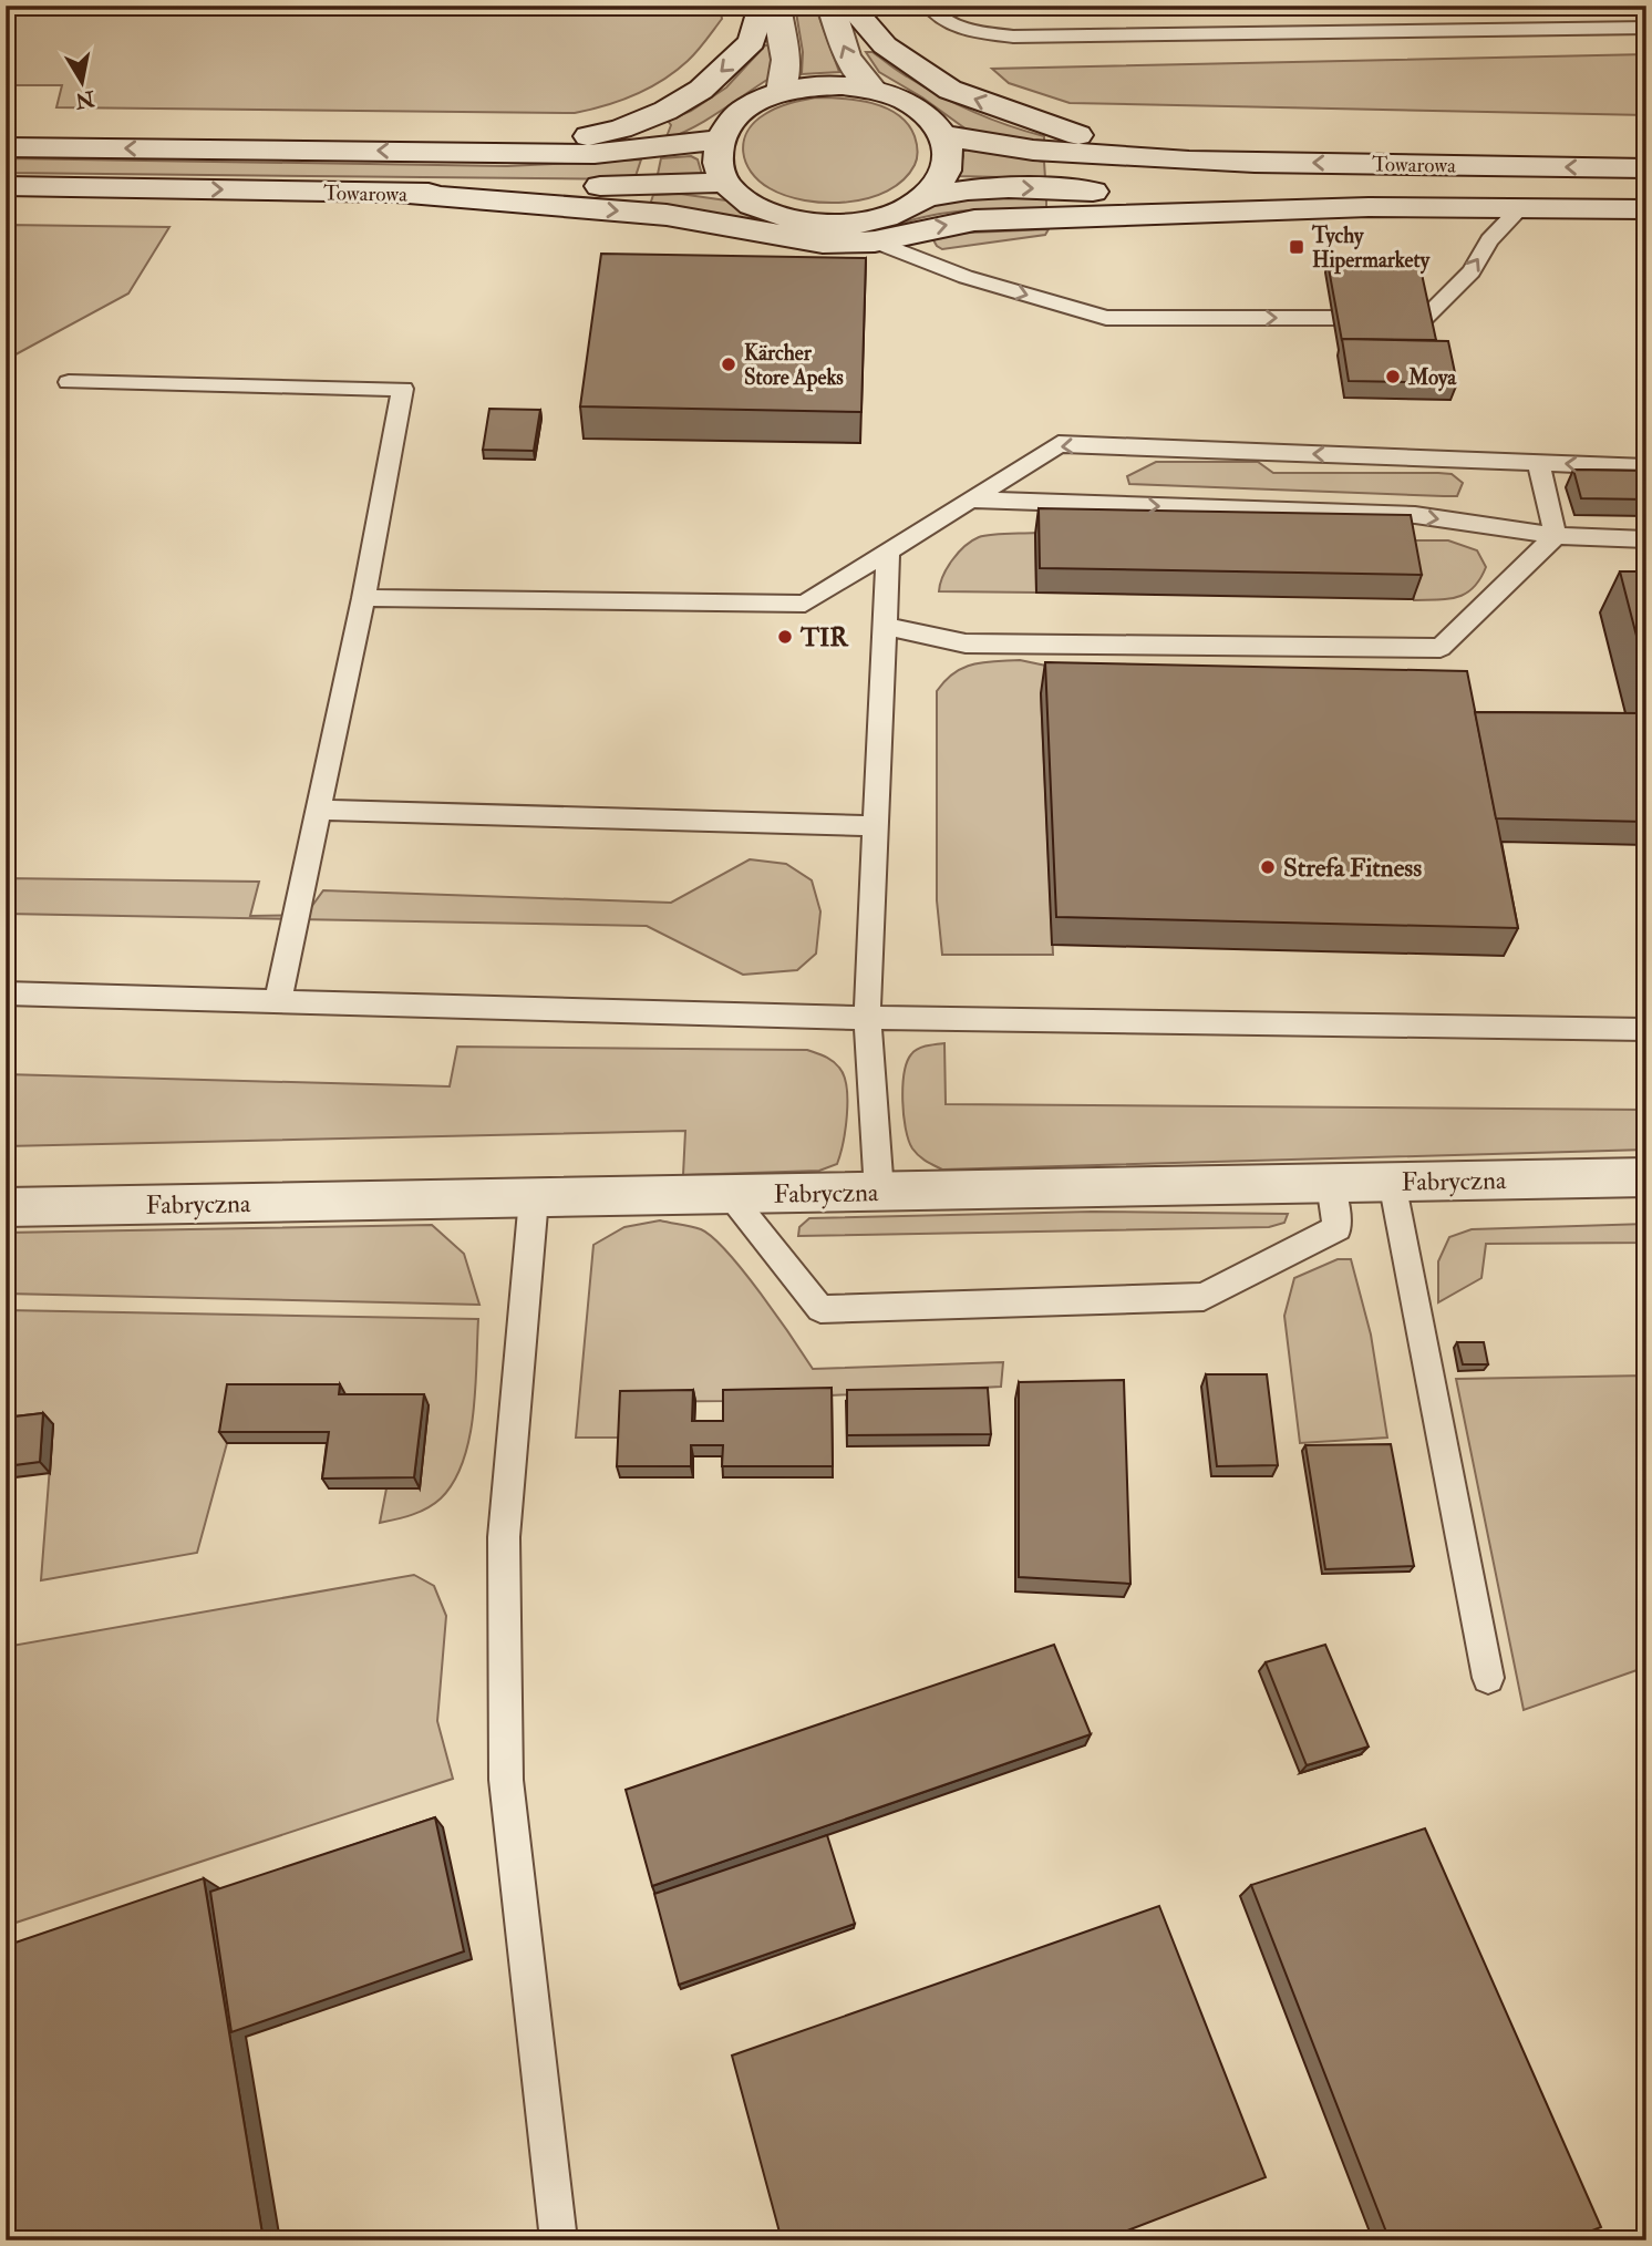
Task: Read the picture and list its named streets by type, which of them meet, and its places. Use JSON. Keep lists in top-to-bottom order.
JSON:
{
  "streets": {
    "street": ["Towarowa", "Fabryczna"]
  },
  "places": {
    "transit": ["Tychy Hipermarkety"],
    "other": [
      "Kärcher Store Apeks",
      "Moya",
      "TIR",
      "Strefa Fitness"
    ]
  },
  "north": "bottom"
}
